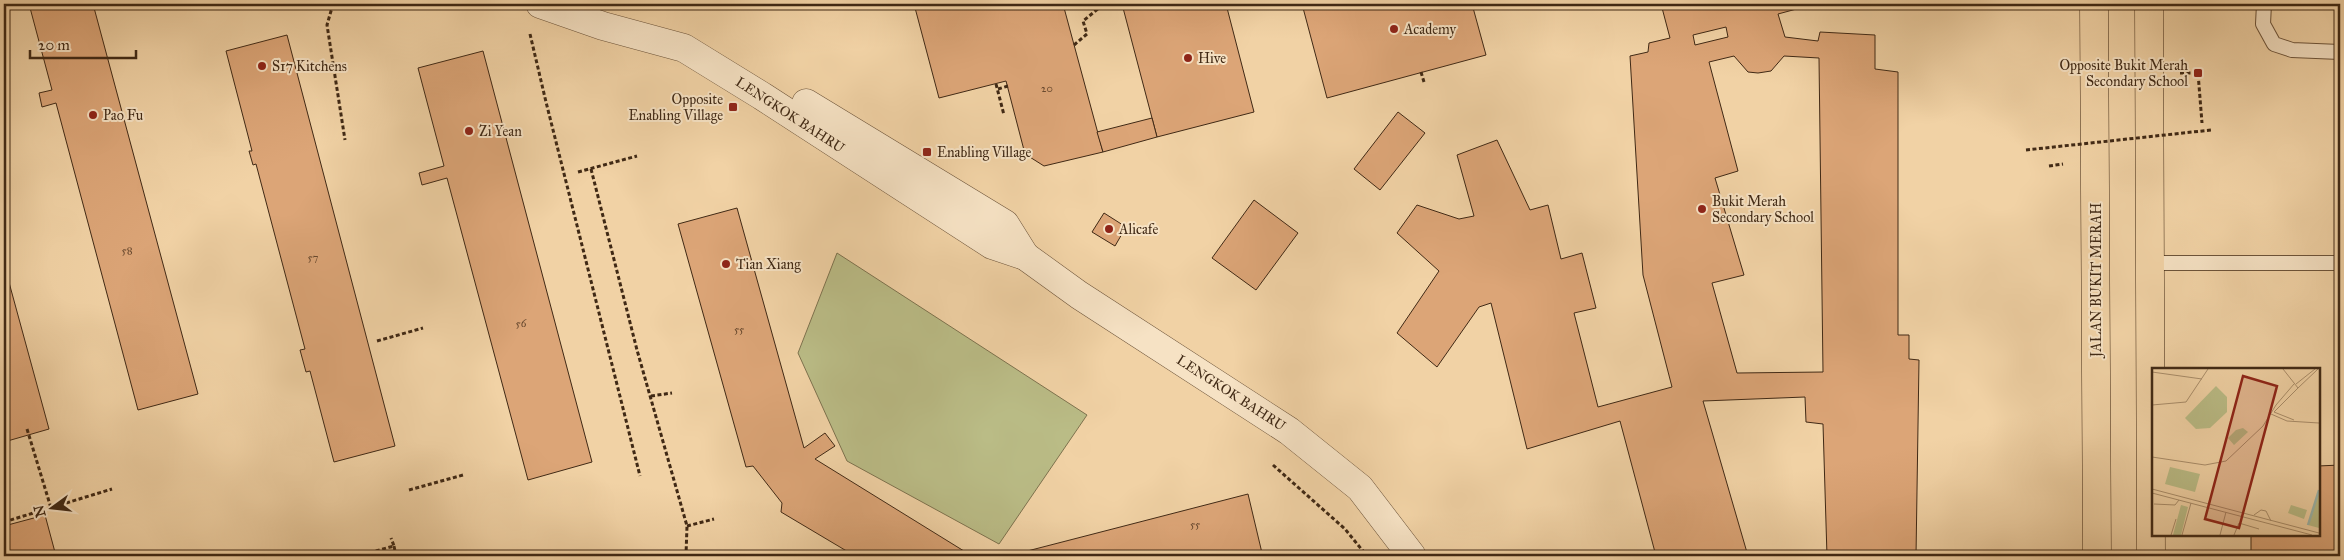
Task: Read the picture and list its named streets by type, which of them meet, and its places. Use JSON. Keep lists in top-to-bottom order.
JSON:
{
  "streets": {
    "main road": ["JALAN BUKIT MERAH"],
    "street": ["LENGKOK BAHRU"]
  },
  "places": {
    "other": [
      "Academy",
      "Hive",
      "S17 Kitchens",
      "Pao Fu",
      "Zi Yean",
      "Bukit Merah Secondary School",
      "Alicafe",
      "Tian Xiang"
    ],
    "transit": ["Opposite Bukit Merah Secondary School", "Opposite Enabling Village", "Enabling Village"]
  },
  "house_numbers": [
    "20",
    "58",
    "57",
    "56",
    "55",
    "55"
  ],
  "scale_bar": "20 m",
  "north": "left"
}
